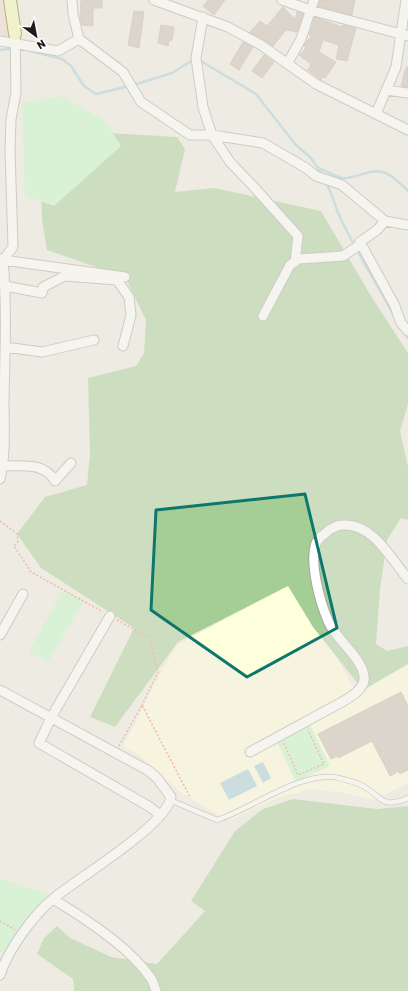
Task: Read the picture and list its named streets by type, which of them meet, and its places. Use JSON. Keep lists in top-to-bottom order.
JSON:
{
  "north": "bottom right"
}
